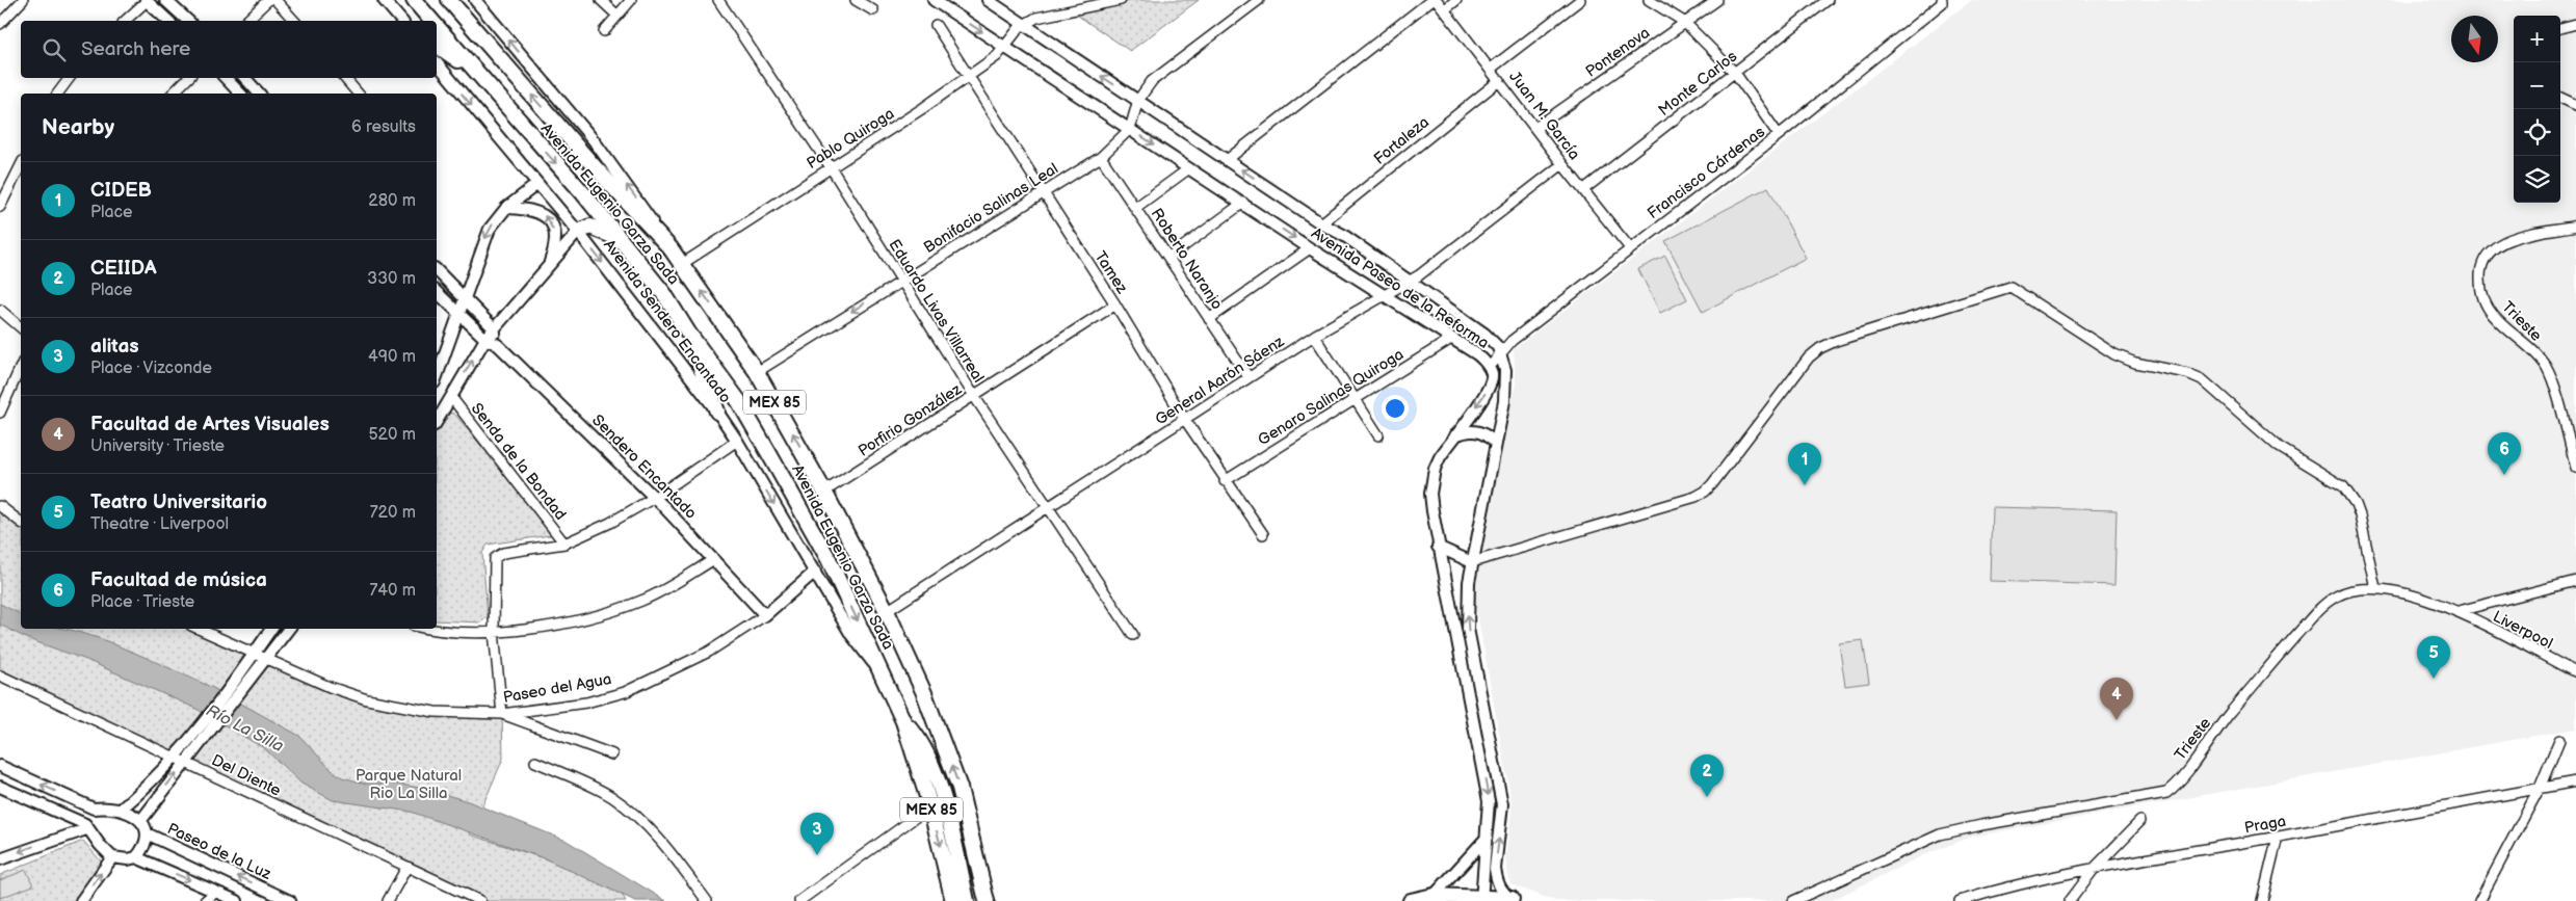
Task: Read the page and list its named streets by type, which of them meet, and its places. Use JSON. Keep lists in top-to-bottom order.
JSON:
{
  "streets": {
    "highway": ["Avenida Eugenio Garza Sada", "MEX 85"],
    "street": [
      "Pontenova",
      "Monte Carlos",
      "Juan M. García",
      "Pablo Quiroga",
      "Fortaleza",
      "Francisco Cárdenas",
      "Bonifacio Salinas Leal",
      "Roberto Naranjo",
      "Tamez",
      "Avenida Paseo de la Reforma",
      "Eduardo Livas Villarreal",
      "Avenida Sendero Encantado",
      "Trieste",
      "General Aarón Sáenz",
      "Genaro Salinas Quiroga",
      "Porfirio González",
      "Senda de la Bondad",
      "Sendero Encantado",
      "Liverpool",
      "Paseo del Agua",
      "Del Diente",
      "Praga",
      "Paseo de la Luz"
    ]
  },
  "crossings": [
    ["Pontenova", "Juan M. García"],
    ["Monte Carlos", "Juan M. García"],
    ["Juan M. García", "Fortaleza"],
    ["Juan M. García", "Francisco Cárdenas"],
    ["Juan M. García", "General Aarón Sáenz"],
    ["Pablo Quiroga", "Avenida Eugenio Garza Sada"],
    ["Pablo Quiroga", "Tamez"],
    ["Pablo Quiroga", "Avenida Paseo de la Reforma"],
    ["Pablo Quiroga", "Eduardo Livas Villarreal"],
    ["Fortaleza", "Avenida Paseo de la Reforma"],
    ["Francisco Cárdenas", "Avenida Paseo de la Reforma"],
    ["Avenida Eugenio Garza Sada", "Bonifacio Salinas Leal"],
    ["Avenida Eugenio Garza Sada", "Avenida Sendero Encantado"],
    ["Avenida Eugenio Garza Sada", "General Aarón Sáenz"],
    ["Avenida Eugenio Garza Sada", "Porfirio González"],
    ["Bonifacio Salinas Leal", "Roberto Naranjo"],
    ["Bonifacio Salinas Leal", "Tamez"],
    ["Bonifacio Salinas Leal", "Avenida Paseo de la Reforma"],
    ["Bonifacio Salinas Leal", "Eduardo Livas Villarreal"],
    ["Roberto Naranjo", "General Aarón Sáenz"],
    ["Tamez", "General Aarón Sáenz"],
    ["Tamez", "Genaro Salinas Quiroga"],
    ["Tamez", "Porfirio González"],
    ["Avenida Paseo de la Reforma", "General Aarón Sáenz"],
    ["Avenida Paseo de la Reforma", "Genaro Salinas Quiroga"],
    ["Eduardo Livas Villarreal", "General Aarón Sáenz"],
    ["Eduardo Livas Villarreal", "Porfirio González"],
    ["Avenida Sendero Encantado", "Paseo del Agua"],
    ["Trieste", "Liverpool"],
    ["Sendero Encantado", "Paseo del Agua"]
  ],
  "one_way": ["Bonifacio Salinas Leal", "Avenida Sendero Encantado"],
  "water": ["Río La Silla"],
  "parks": ["Parque Natural Rio La Silla"],
  "north": "bottom",
  "page": {
    "map_buttons": ["+", "−"],
    "search": "Search here",
    "heading": ["Nearby", "6 results"],
    "list": [
      {
        "mark": "1",
        "name": "CIDEB",
        "note": "Place",
        "value": "280 m"
      },
      {
        "mark": "2",
        "name": "CEIIDA",
        "note": "Place",
        "value": "330 m"
      },
      {
        "mark": "3",
        "name": "alitas",
        "note": "Place · Vizconde",
        "value": "490 m"
      },
      {
        "mark": "4",
        "name": "Facultad de Artes Visuales",
        "note": "University · Trieste",
        "value": "520 m"
      },
      {
        "mark": "5",
        "name": "Teatro Universitario",
        "note": "Theatre · Liverpool",
        "value": "720 m"
      },
      {
        "mark": "6",
        "name": "Facultad de música",
        "note": "Place · Trieste",
        "value": "740 m"
      }
    ],
    "pins": [
      "6",
      "1",
      "5",
      "4",
      "2",
      "3"
    ]
  }
}
